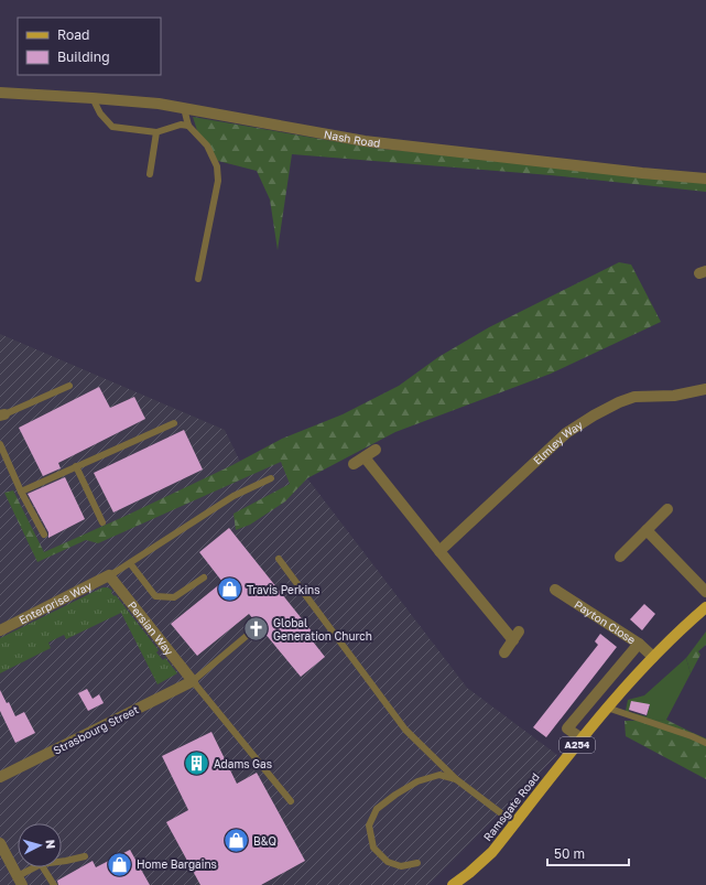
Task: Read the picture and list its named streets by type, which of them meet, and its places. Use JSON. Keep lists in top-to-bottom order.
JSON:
{
  "streets": {
    "main road": ["A254", "Ramsgate Road"],
    "street": [
      "Nash Road",
      "Elmley Way",
      "Enterprise Way",
      "Payton Close",
      "Persian Way",
      "Strasbourg Street"
    ]
  },
  "crossings": [
    ["Enterprise Way", "Persian Way"],
    ["Payton Close", "Ramsgate Road"],
    ["Persian Way", "Strasbourg Street"]
  ],
  "places": {
    "shop": ["Travis Perkins", "B&Q", "Home Bargains"],
    "church": ["Global Generation Church"],
    "building": ["Adams Gas"]
  },
  "legend": ["Road", "Building"],
  "scale_bar": "50 m",
  "north": "right"
}
